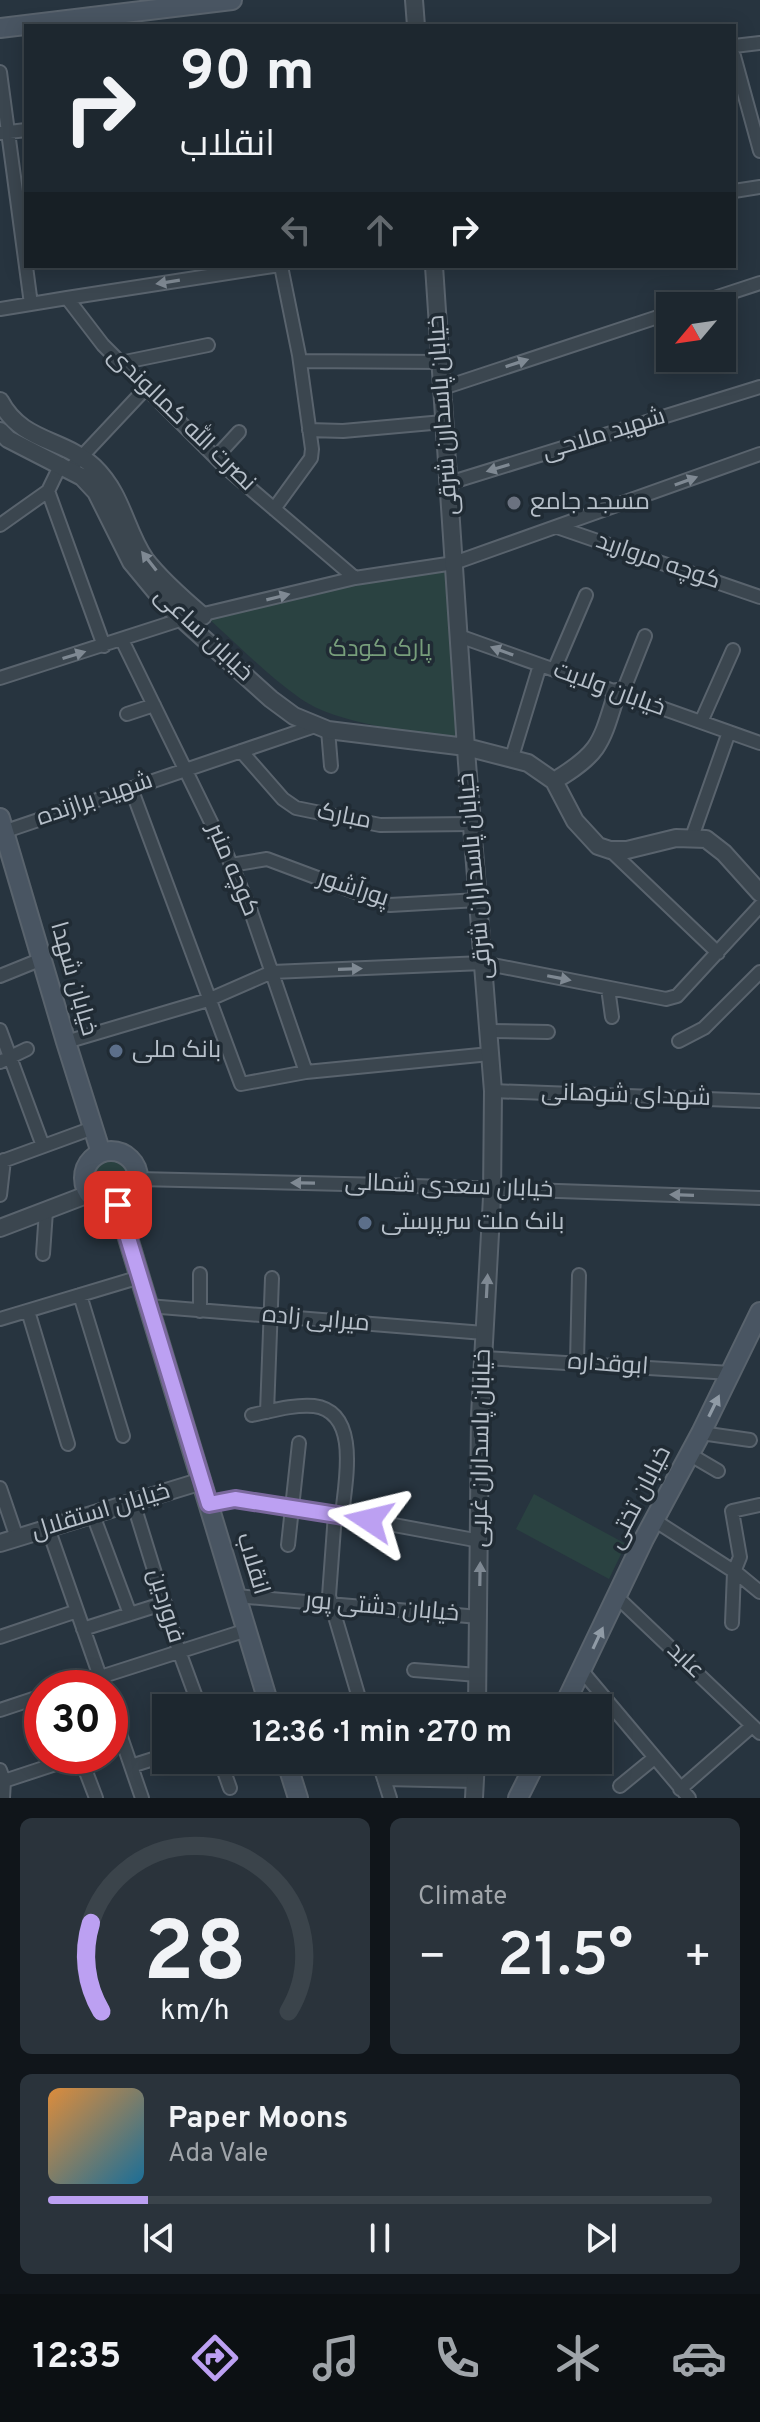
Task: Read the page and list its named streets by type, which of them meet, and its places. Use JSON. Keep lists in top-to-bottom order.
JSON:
{
  "streets": {
    "main road": ["خیابان شهدا", "خیابان تختی", "انقلاب"],
    "street": [
      "خیابان پاسدارن شرقی",
      "نصرت الله کمالوندی",
      "شهید ملاحی",
      "کوچه مروارید",
      "خیابان ساعی",
      "خیابان ولایت",
      "شهید برازنده",
      "مبارک",
      "کوچه منبر",
      "خیابان پاسداران شرقی",
      "پورآشور",
      "شهدای شوهانی",
      "خیابان سعدی شمالی",
      "میرابی زاده",
      "ابوقداره",
      "خیابان پاسداران غربی",
      "خیابان استقلال",
      "فروردین",
      "خیابان دشتی پور",
      "عابد"
    ]
  },
  "crossings": [
    ["خیابان پاسدارن شرقی", "شهید ملاحی"],
    ["خیابان پاسدارن شرقی", "خیابان پاسداران شرقی"],
    ["خیابان ساعی", "شهید برازنده"],
    ["خیابان ساعی", "خیابان پاسداران شرقی"],
    ["خیابان ولایت", "خیابان پاسداران شرقی"],
    ["شهید برازنده", "مبارک"],
    ["شهید برازنده", "کوچه منبر"],
    ["شهید برازنده", "خیابان شهدا"],
    ["مبارک", "خیابان پاسداران شرقی"],
    ["کوچه منبر", "پورآشور"],
    ["خیابان پاسداران شرقی", "پورآشور"],
    ["خیابان پاسداران شرقی", "شهدای شوهانی"],
    ["خیابان پاسداران شرقی", "خیابان سعدی شمالی"],
    ["خیابان پاسداران شرقی", "خیابان پاسداران غربی"],
    ["خیابان شهدا", "خیابان سعدی شمالی"],
    ["خیابان شهدا", "انقلاب"],
    ["خیابان سعدی شمالی", "خیابان پاسداران غربی"],
    ["خیابان سعدی شمالی", "انقلاب"],
    ["میرابی زاده", "خیابان پاسداران غربی"],
    ["میرابی زاده", "انقلاب"],
    ["ابوقداره", "خیابان پاسداران غربی"],
    ["ابوقداره", "خیابان تختی"],
    ["خیابان پاسداران غربی", "خیابان دشتی پور"],
    ["خیابان تختی", "عابد"],
    ["خیابان استقلال", "انقلاب"],
    ["خیابان استقلال", "فروردین"],
    ["انقلاب", "خیابان دشتی پور"]
  ],
  "one_way": ["خیابان سعدی شمالی", "خیابان پاسداران غربی"],
  "parks": ["پارک کودک"],
  "places": ["مسجد جامع", "بانک ملی", "بانک ملت سرپرستی"],
  "north": "bottom left",
  "page": {
    "turn": ["90 m", "انقلاب"],
    "limit": "30",
    "trip": "12:36 · 1 min · 270 m",
    "tile": "Climate",
    "heat": ["−", "21.5°", "+"],
    "song": ["Paper Moons", "Ada Vale"],
    "tabs": "12:35",
    "gauge": ["28", "km/h"]
  }
}
